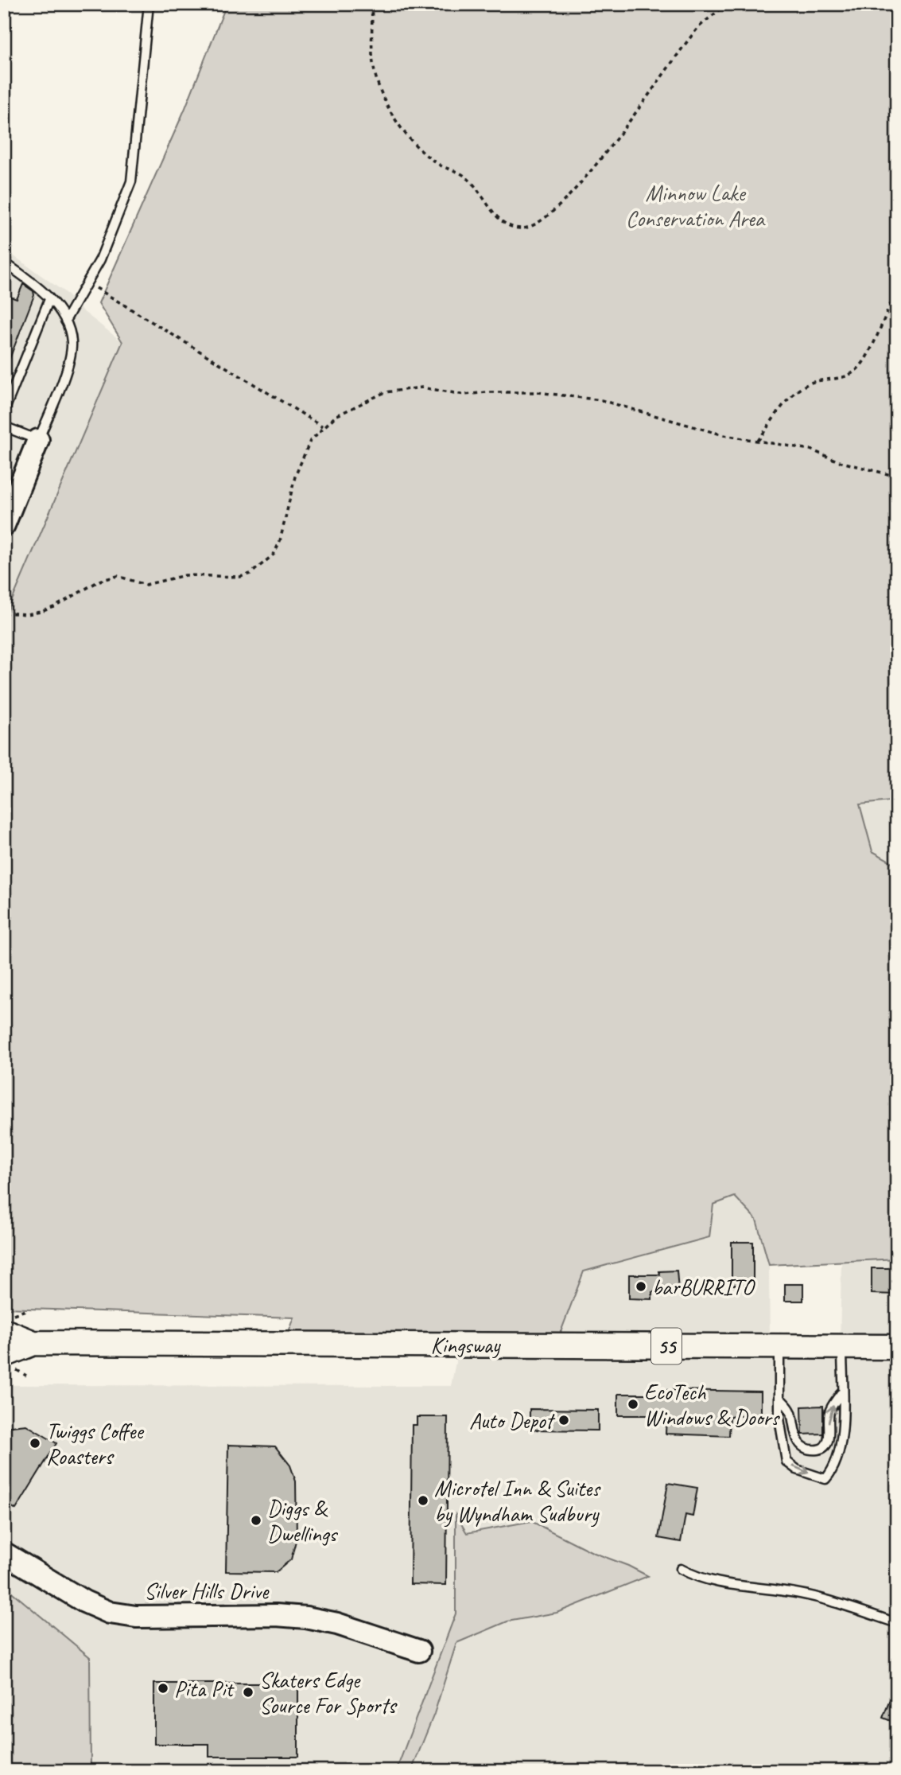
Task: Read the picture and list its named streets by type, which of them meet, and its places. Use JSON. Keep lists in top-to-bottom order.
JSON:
{
  "streets": {
    "main road": ["Kingsway", "55"],
    "street": ["Silver Hills Drive"]
  },
  "parks": ["Minnow Lake Conservation Area"],
  "places": [
    "barBURRITO",
    "EcoTech Windows & Doors",
    "Auto Depot",
    "Twiggs Coffee Roasters",
    "Microtel Inn & Suites by Wyndham Sudbury",
    "Diggs & Dwellings",
    "Pita Pit",
    "Skaters Edge Source For Sports"
  ]
}
